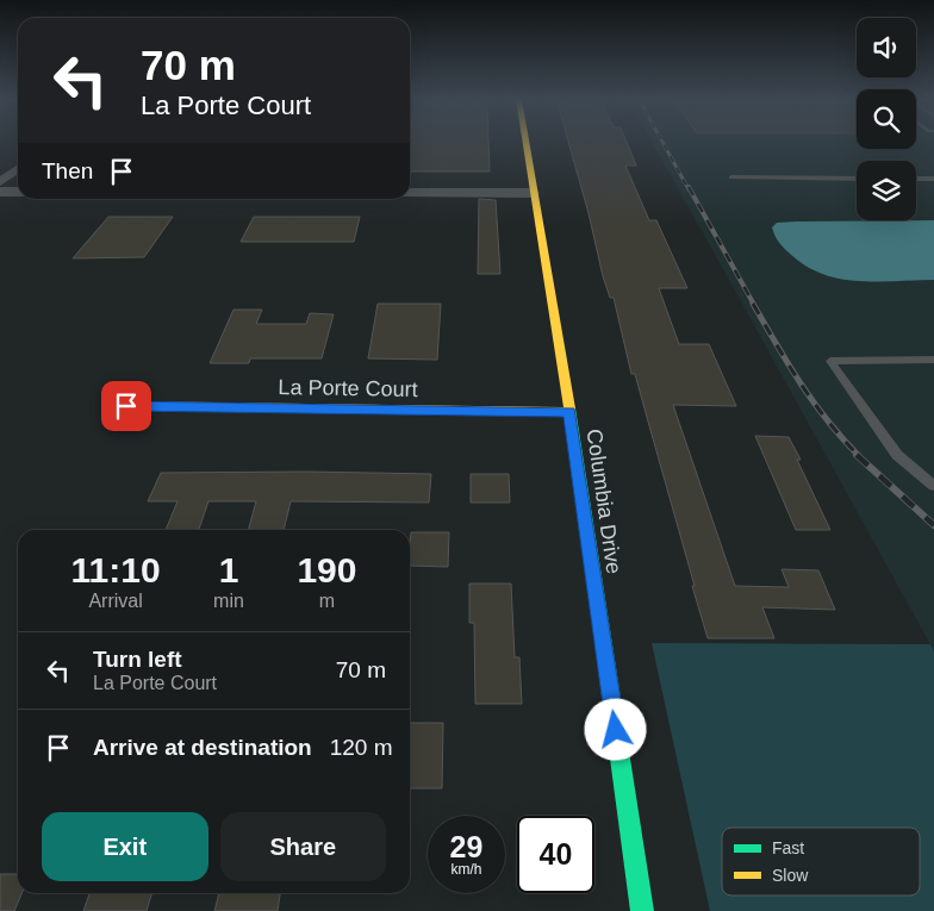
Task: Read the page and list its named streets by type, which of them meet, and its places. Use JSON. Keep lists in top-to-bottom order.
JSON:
{
  "streets": {
    "street": ["La Porte Court", "Columbia Drive"]
  },
  "crossings": [
    ["La Porte Court", "Columbia Drive"]
  ],
  "legend": ["Fast", "Slow"],
  "page": {
    "turn": ["70 m", "La Porte Court"],
    "then": "Then",
    "eta": [
      "11:10",
      "Arrival",
      "1",
      "min",
      "190",
      "m"
    ],
    "list": [
      {
        "name": "Turn left",
        "note": "La Porte Court",
        "value": "70 m"
      },
      {
        "name": "Arrive at destination",
        "value": "120 m"
      }
    ],
    "buttons": ["Exit", "Share"],
    "speed": "29 km/h",
    "limit": "40"
  }
}
